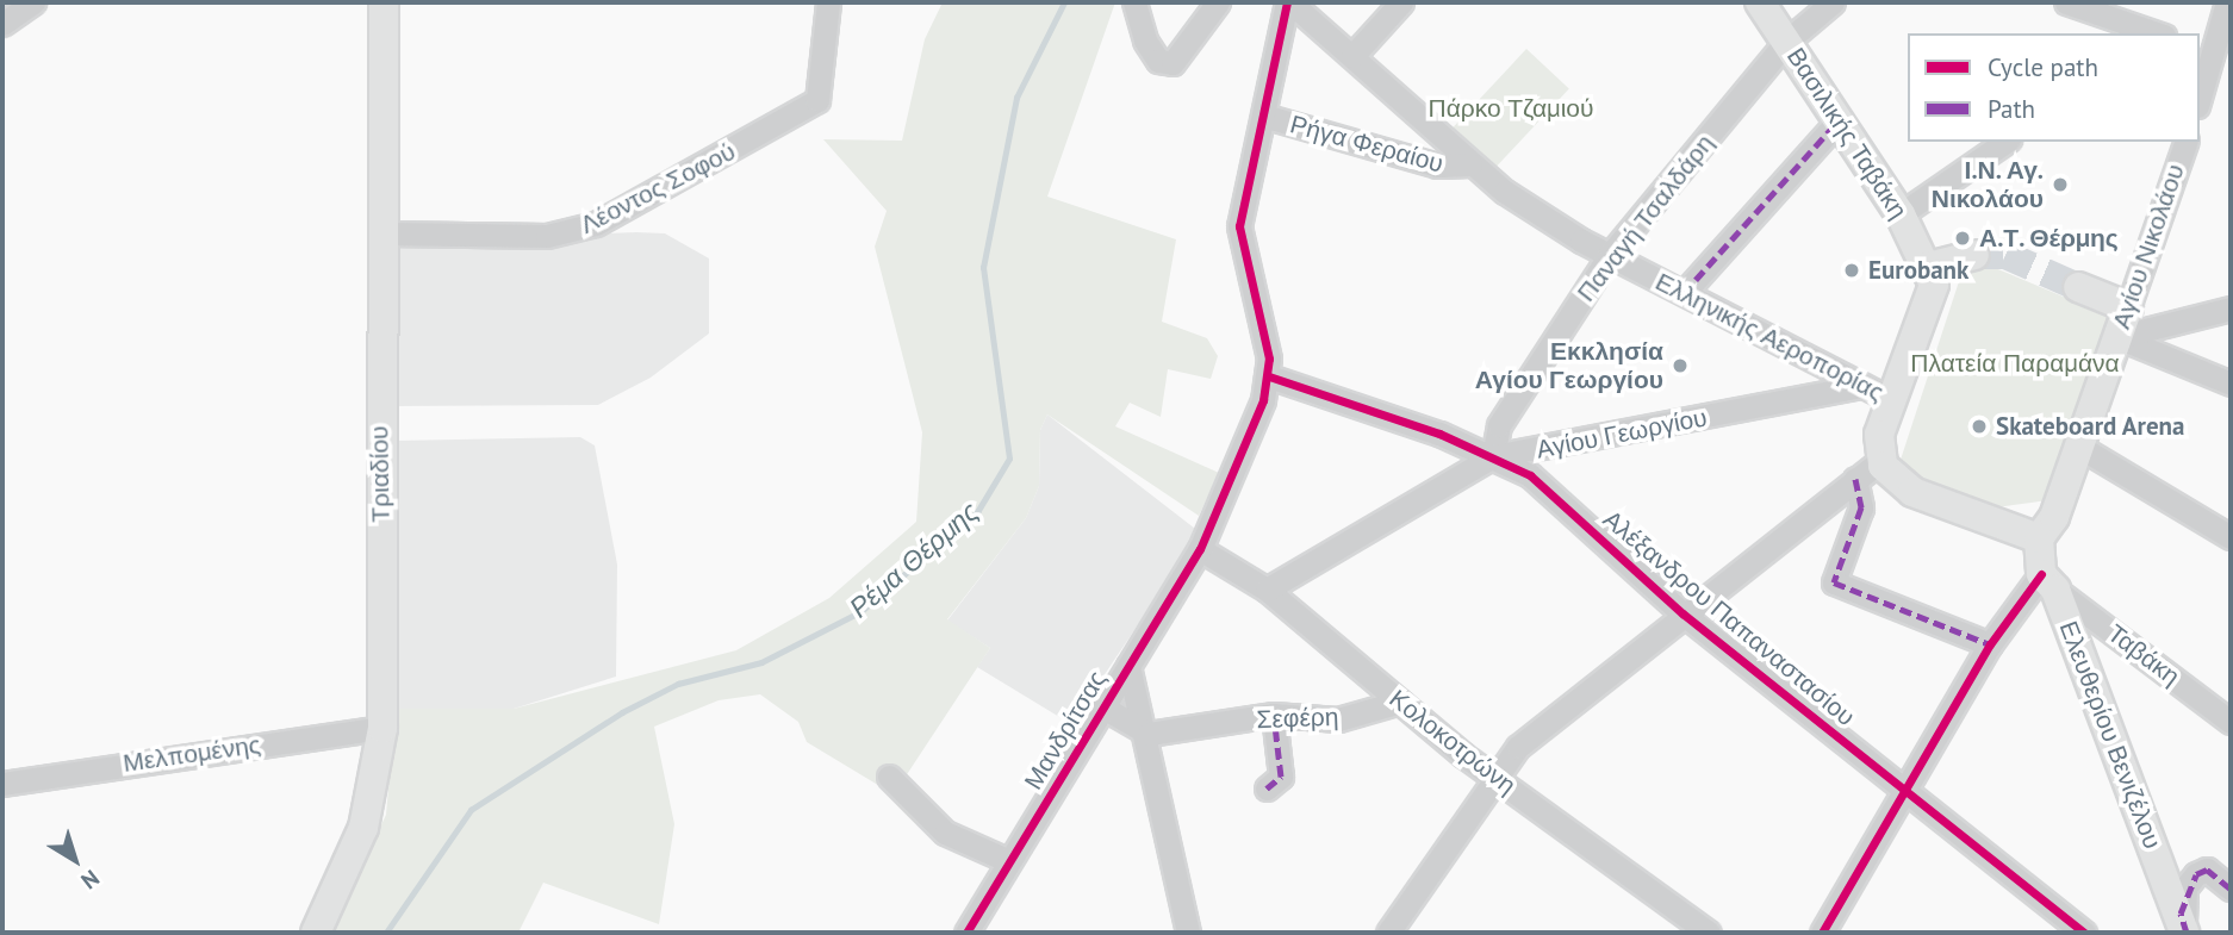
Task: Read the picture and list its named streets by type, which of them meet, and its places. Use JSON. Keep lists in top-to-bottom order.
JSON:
{
  "streets": {
    "main road": [
      "Βασιλικής Ταβάκη",
      "Αγίου Νικολάου",
      "Τριαδίου",
      "Ελευθερίου Βενιζέλου"
    ],
    "street": [
      "Ρήγα Φεραίου",
      "Λέοντος Σοφού",
      "Παναγή Τσαλδάρη",
      "Ελληνικής Αεροπορίας",
      "Αγίου Γεωργίου",
      "Αλέξανδρου Παπαναστασίου",
      "Ταβάκη",
      "Σεφέρη",
      "Μανδρίτσας",
      "Κολοκοτρώνη",
      "Μελπομένης"
    ]
  },
  "crossings": [
    ["Βασιλικής Ταβάκη", "Παναγή Τσαλδάρη"],
    ["Ρήγα Φεραίου", "Ελληνικής Αεροπορίας"],
    ["Λέοντος Σοφού", "Τριαδίου"],
    ["Παναγή Τσαλδάρη", "Ελληνικής Αεροπορίας"],
    ["Παναγή Τσαλδάρη", "Αγίου Γεωργίου"],
    ["Παναγή Τσαλδάρη", "Αλέξανδρου Παπαναστασίου"],
    ["Αγίου Νικολάου", "Ελευθερίου Βενιζέλου"],
    ["Ελληνικής Αεροπορίας", "Αγίου Γεωργίου"],
    ["Αγίου Γεωργίου", "Αλέξανδρου Παπαναστασίου"],
    ["Αγίου Γεωργίου", "Κολοκοτρώνη"],
    ["Τριαδίου", "Μελπομένης"],
    ["Αλέξανδρου Παπαναστασίου", "Μανδρίτσας"],
    ["Ταβάκη", "Ελευθερίου Βενιζέλου"],
    ["Σεφέρη", "Κολοκοτρώνη"],
    ["Μανδρίτσας", "Κολοκοτρώνη"]
  ],
  "water": ["Ρέμα Θέρμης"],
  "parks": ["Πάρκο Τζαμιού", "Πλατεία Παραμάνα"],
  "places": [
    "Ι.Ν. Αγ. Νικολάου",
    "Α.Τ. Θέρμης",
    "Eurobank",
    "Εκκλησία Αγίου Γεωργίου",
    "Skateboard Arena"
  ],
  "legend": ["Cycle path", "Path"],
  "north": "bottom right"
}
